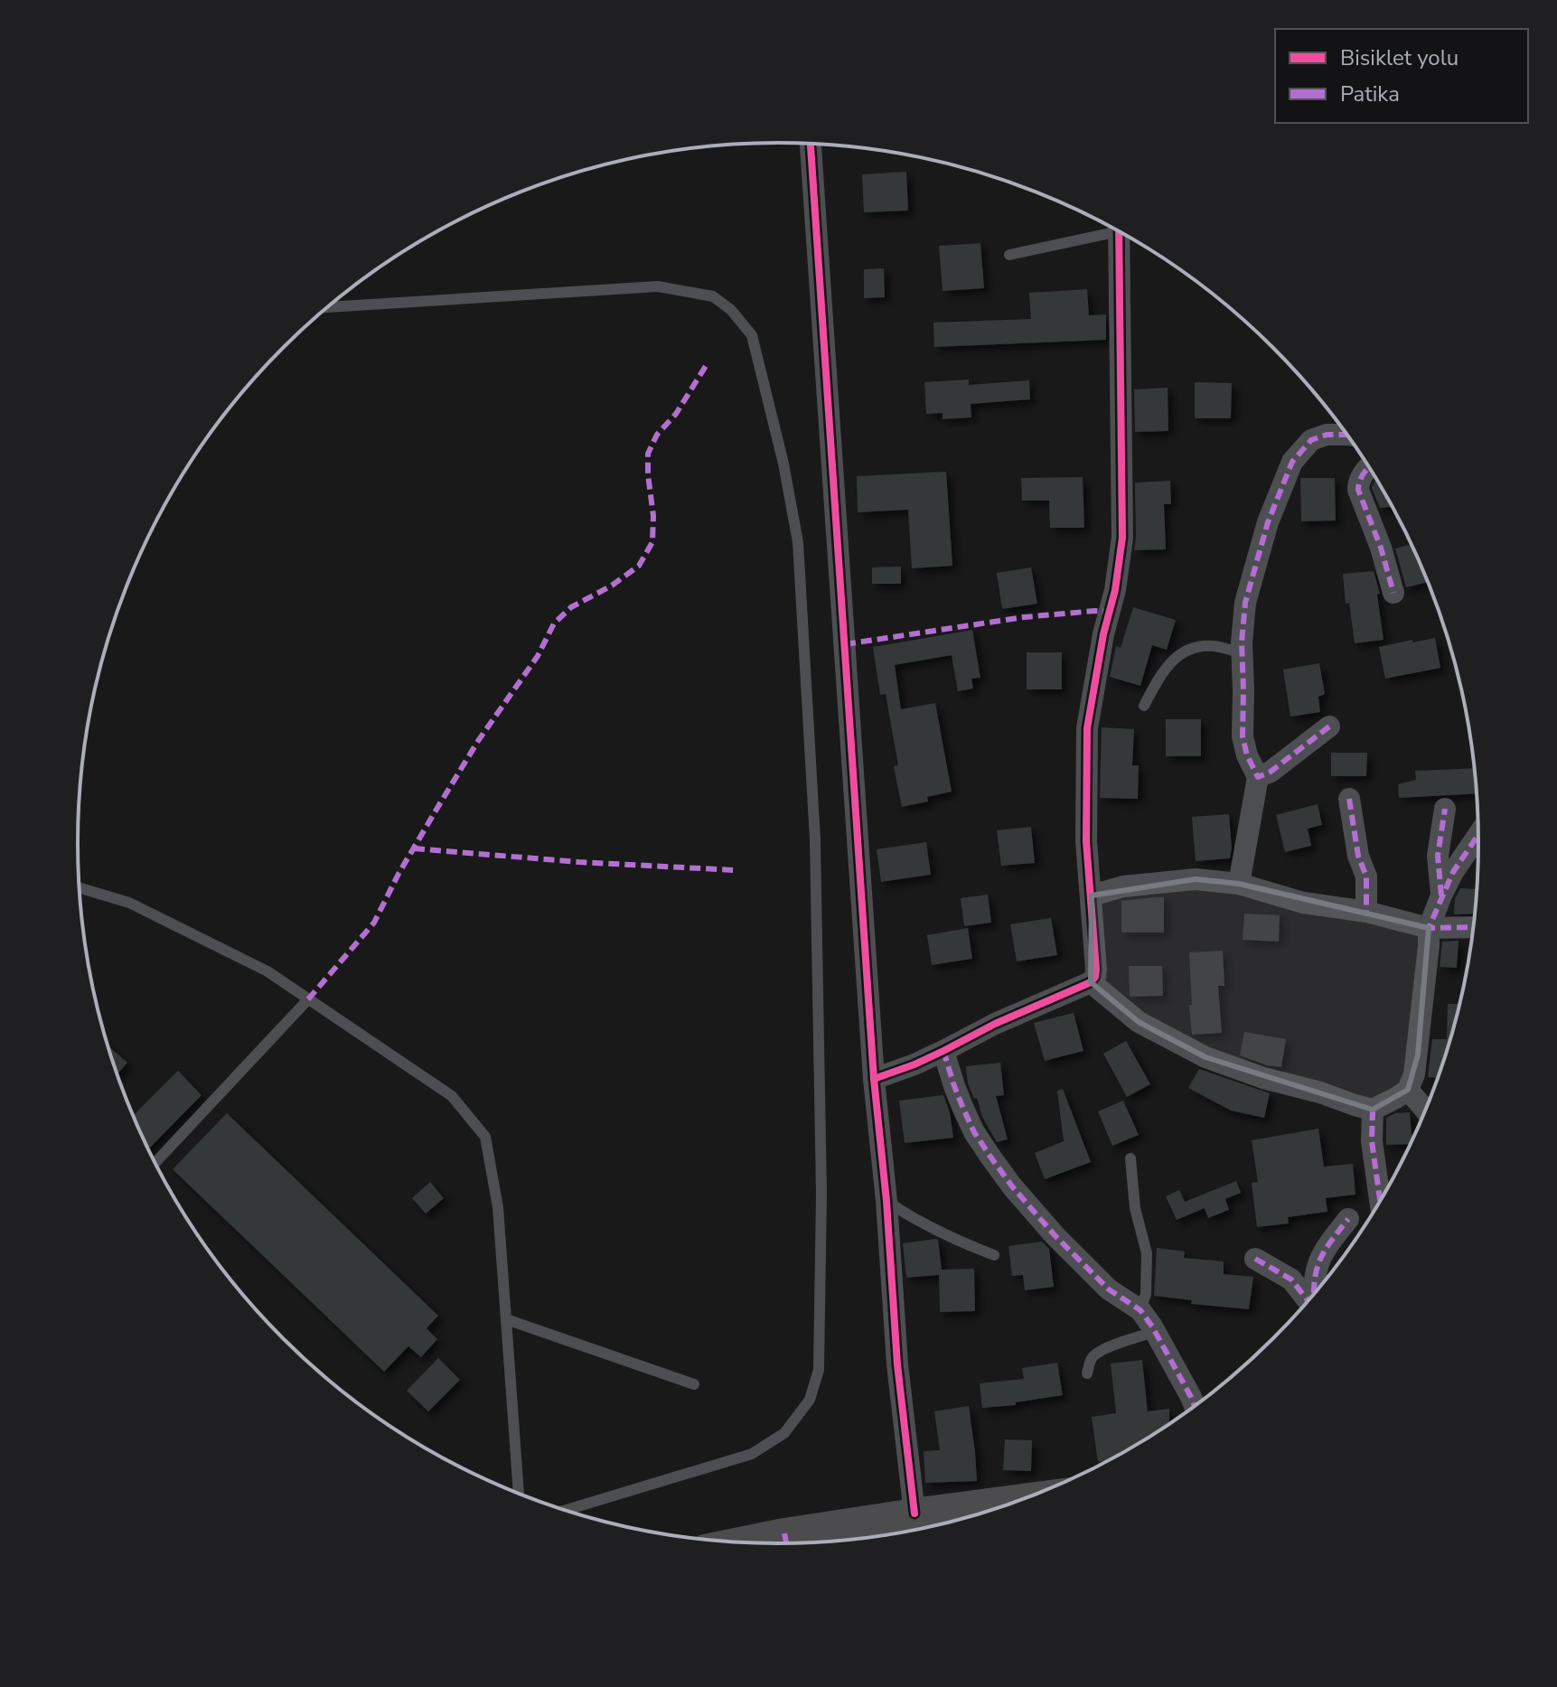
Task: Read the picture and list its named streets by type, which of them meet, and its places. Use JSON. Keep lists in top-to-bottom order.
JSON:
{
  "legend": ["Bisiklet yolu", "Patika"]
}
